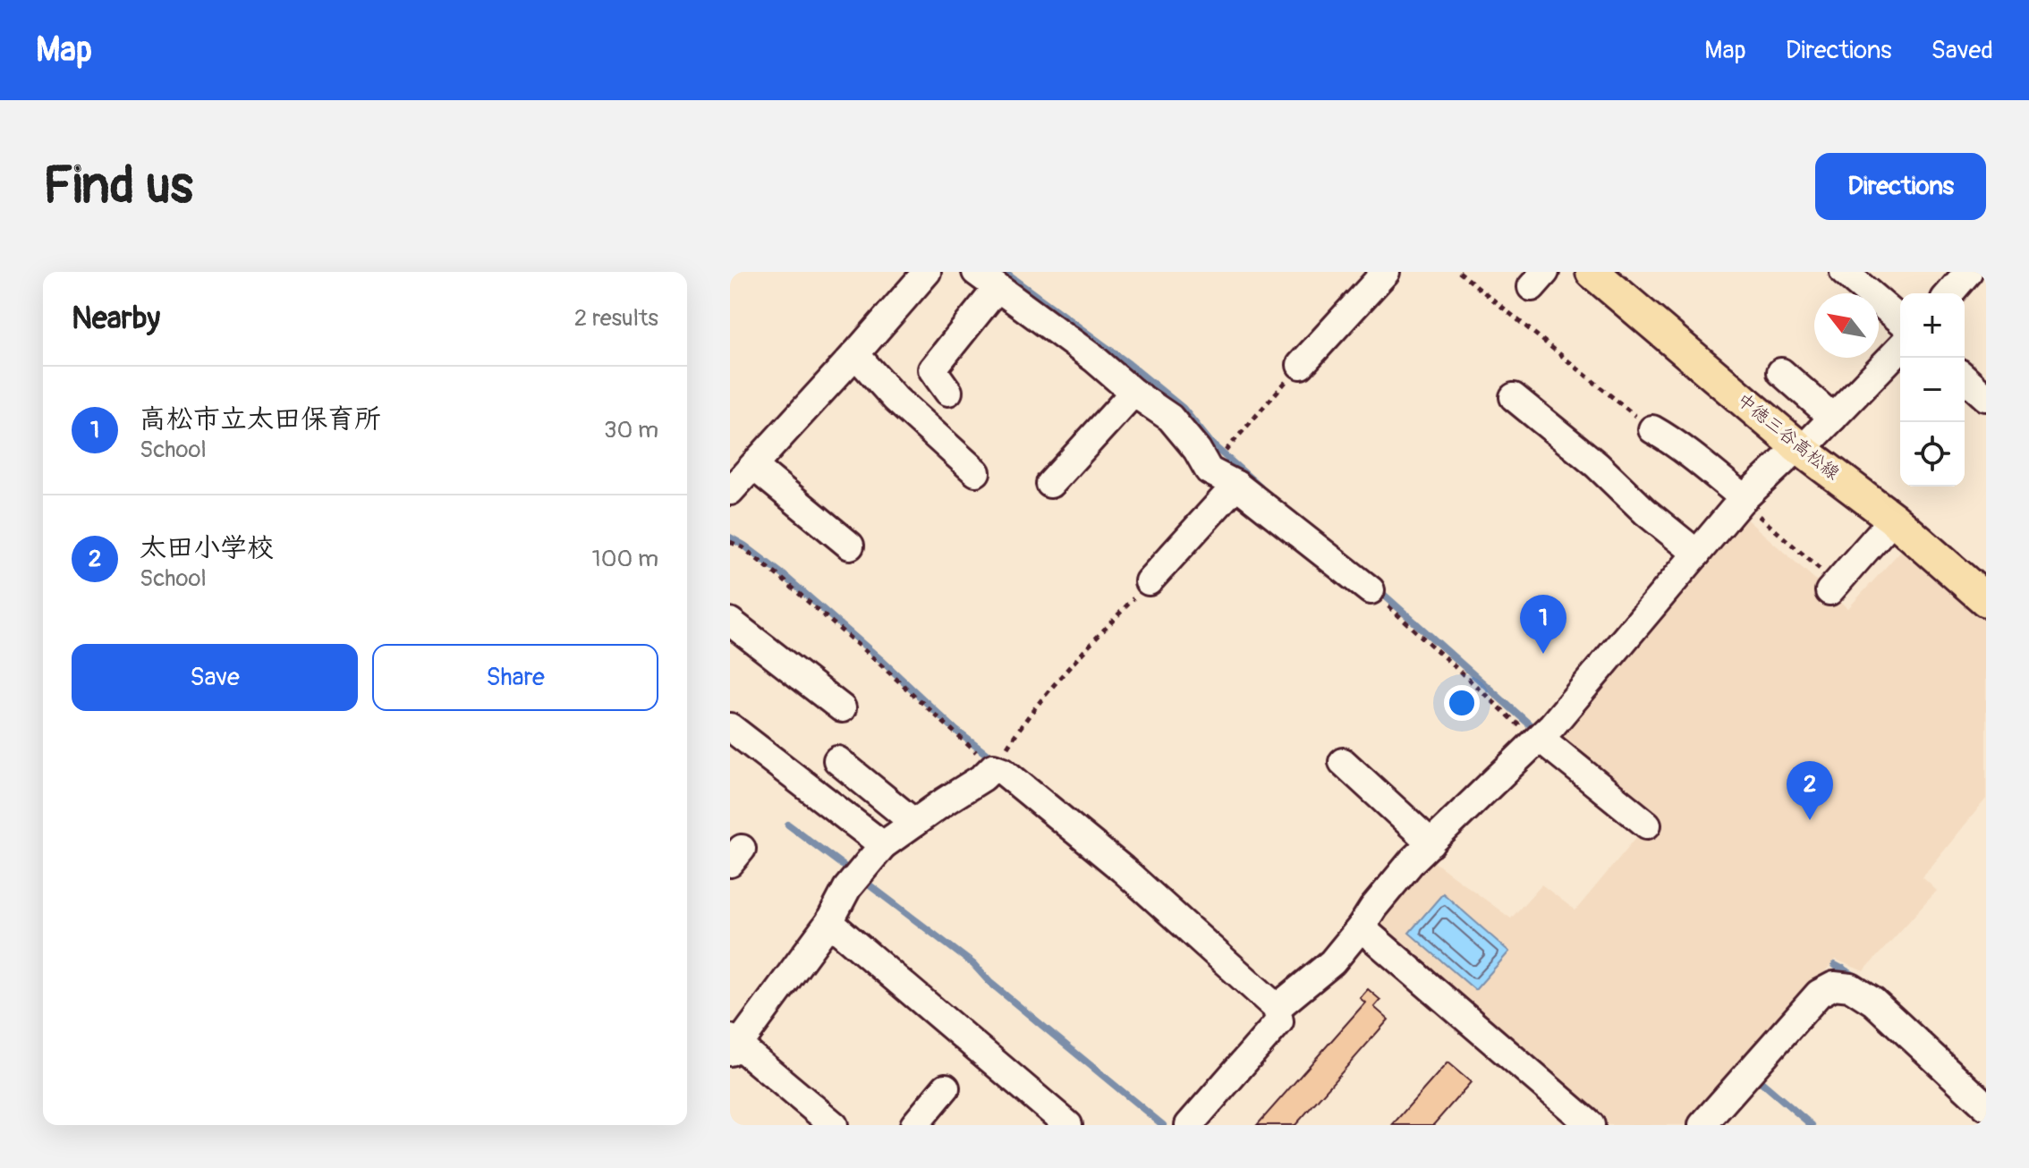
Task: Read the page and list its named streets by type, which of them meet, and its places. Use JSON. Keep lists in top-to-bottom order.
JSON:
{
  "streets": {
    "main road": ["中徳三谷高松線"]
  },
  "north": "top left",
  "page": {
    "header": "Map",
    "nav": ["Map", "Directions", "Saved"],
    "buttons": [
      "Directions",
      ["Save", "Share"]
    ],
    "title": "Find us",
    "heading": ["Nearby", "2 results"],
    "map_buttons": ["+", "−"],
    "list": [
      {
        "mark": "1",
        "name": "高松市立太田保育所",
        "note": "School",
        "value": "30 m"
      },
      {
        "mark": "2",
        "name": "太田小学校",
        "note": "School",
        "value": "100 m"
      }
    ],
    "pins": ["1", "2"]
  }
}
